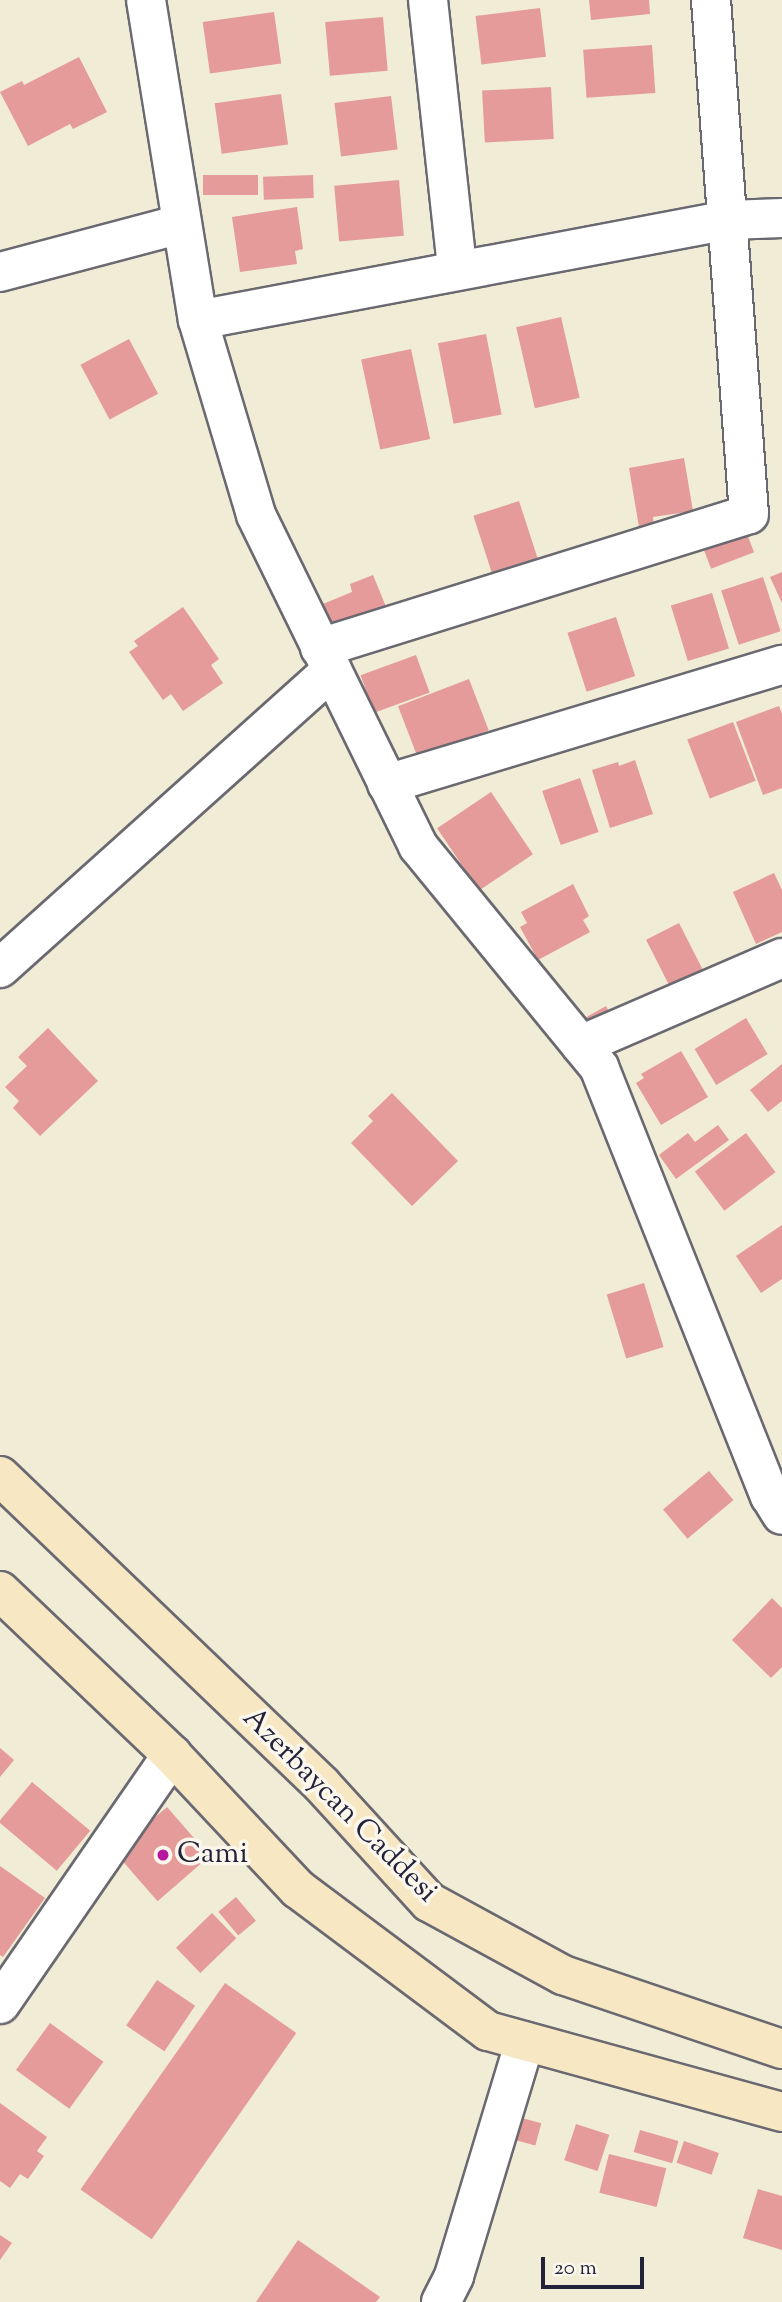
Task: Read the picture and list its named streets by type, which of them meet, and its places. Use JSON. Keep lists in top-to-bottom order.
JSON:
{
  "streets": {
    "main road": ["Azerbaycan Caddesi"]
  },
  "places": ["Cami"],
  "scale_bar": "20 m"
}
